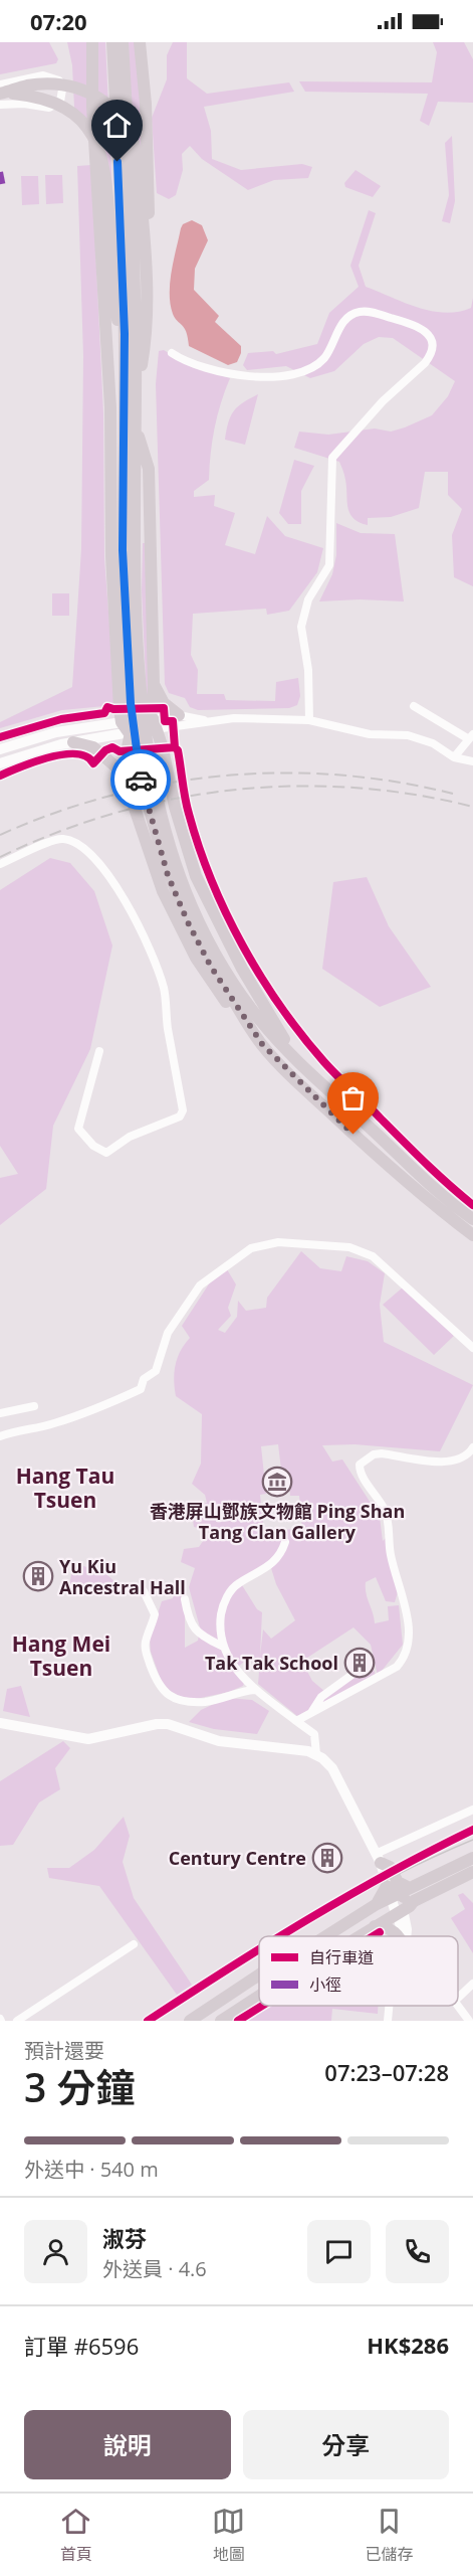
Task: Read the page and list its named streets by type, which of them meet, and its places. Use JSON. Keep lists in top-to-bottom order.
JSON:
{
  "districts": ["Hang Tau Tsuen", "Hang Mei Tsuen"],
  "places": {
    "museum": ["香港屏山鄧族文物館 Ping Shan Tang Clan Gallery"],
    "building": ["Yu Kiu Ancestral Hall", "Tak Tak School", "Century Centre"]
  },
  "legend": ["自行車道", "小徑"],
  "page": {
    "status": "07:20",
    "heading": ["3 分鐘", "預計還要", "07:23–07:28"],
    "panel": [
      "淑芬",
      "外送員 · 4.6",
      "訂單 #6596",
      "HK$286"
    ],
    "bar": "外送中 · 540 m",
    "buttons": ["說明", "分享"],
    "tabs": ["首頁", "地圖", "已儲存"]
  }
}
